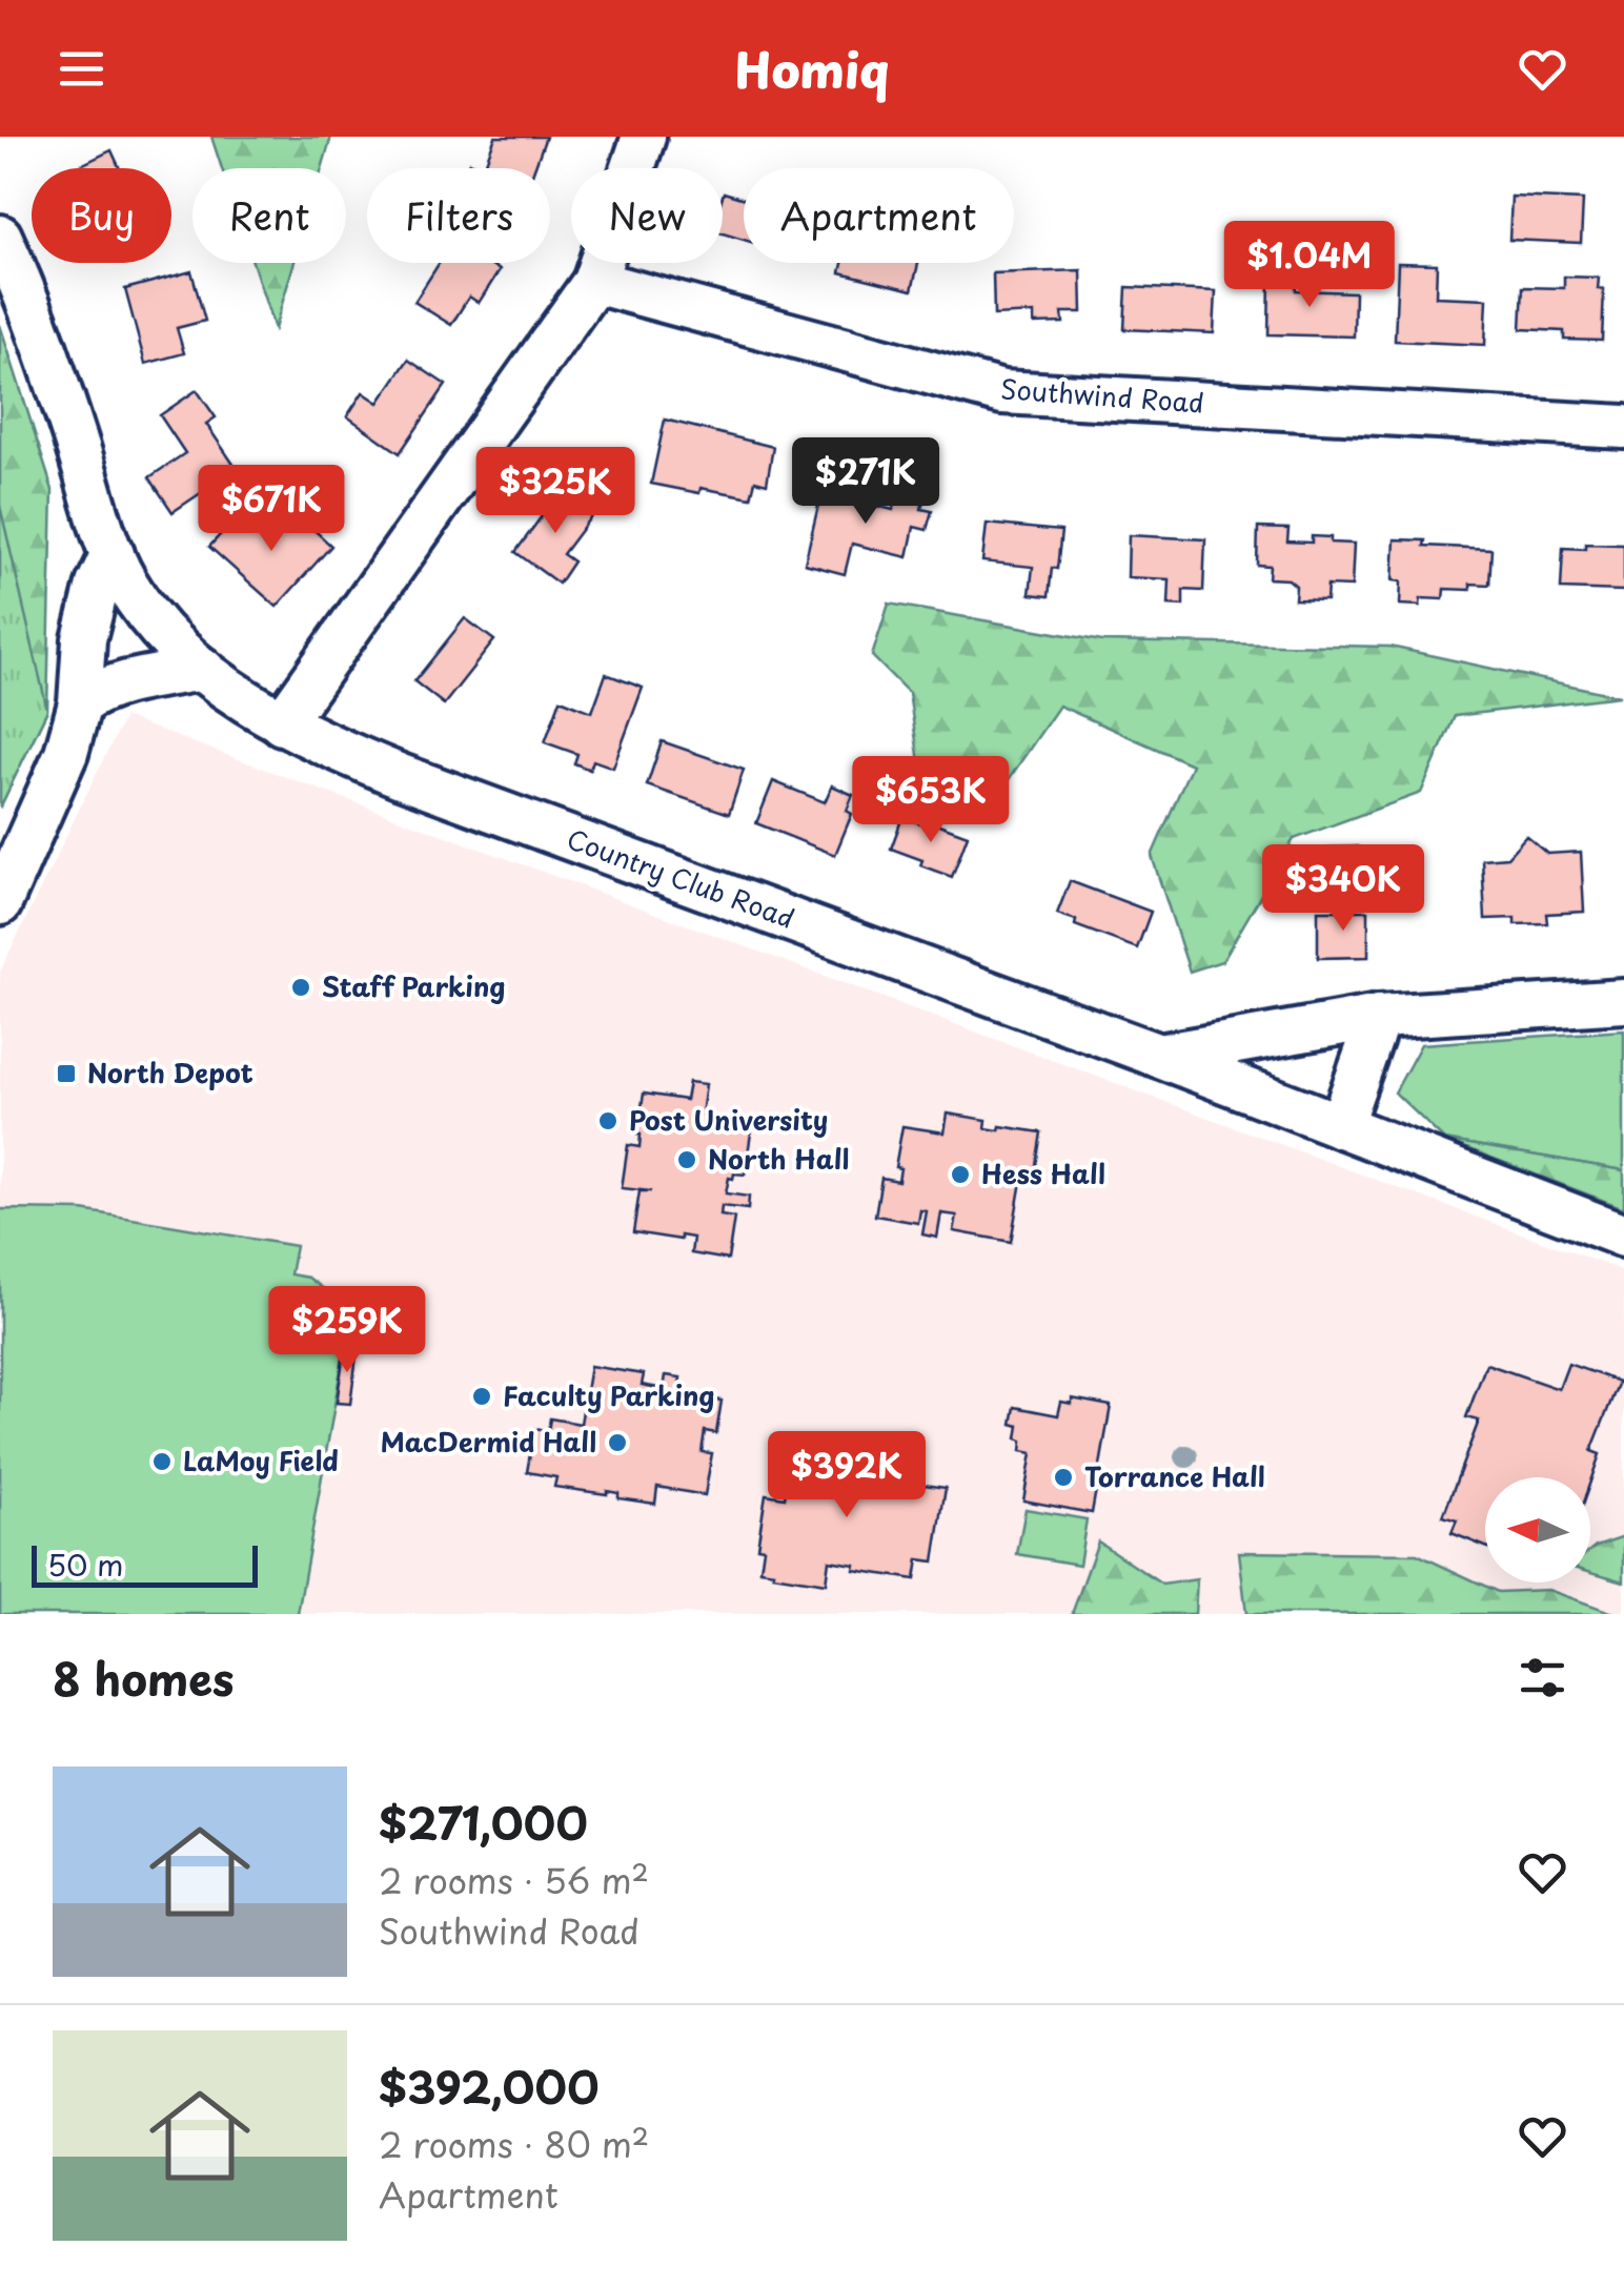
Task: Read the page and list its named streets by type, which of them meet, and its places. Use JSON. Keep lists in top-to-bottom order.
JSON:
{
  "streets": {
    "street": ["Southwind Road", "Country Club Road"]
  },
  "places": {
    "other": [
      "Staff Parking",
      "Post University",
      "North Hall",
      "Hess Hall",
      "Faculty Parking",
      "MacDermid Hall",
      "LaMoy Field",
      "Torrance Hall"
    ],
    "transit": ["North Depot"]
  },
  "scale_bar": "50 m",
  "north": "left",
  "page": {
    "header": "Homiq",
    "chip": [
      "Buy",
      "Rent",
      "Filters",
      "New",
      "Apartment"
    ],
    "price": [
      "$1.04M",
      "$271K",
      "$325K",
      "$671K",
      "$653K",
      "$340K",
      "$259K",
      "$392K"
    ],
    "scale": "50 m",
    "heading": "8 homes",
    "list": [
      {
        "name": "$271,000",
        "note": "2 rooms · 56 m² · Southwind Road"
      },
      {
        "name": "$392,000",
        "note": "2 rooms · 80 m² · Apartment"
      }
    ]
  }
}
